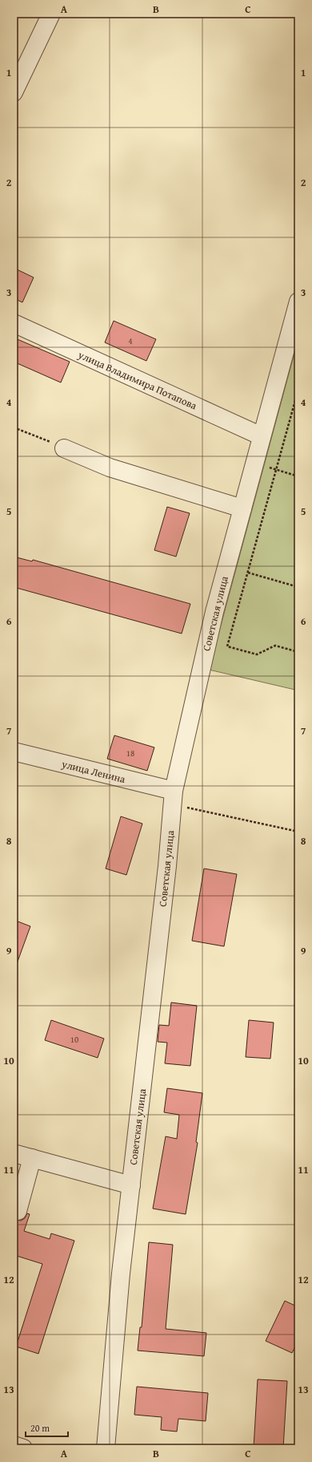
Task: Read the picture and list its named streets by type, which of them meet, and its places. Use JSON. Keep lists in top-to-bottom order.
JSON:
{
  "streets": {
    "street": ["улица Владимира Потапова", "Советская улица", "улица Ленина"]
  },
  "crossings": [
    ["улица Владимира Потапова", "Советская улица"],
    ["Советская улица", "улица Ленина"]
  ],
  "house_numbers": ["4", "18", "10"],
  "scale_bar": "20 m",
  "grid": {
    "columns": ["A", "B", "C"],
    "rows": [
      "1",
      "2",
      "3",
      "4",
      "5",
      "6",
      "7",
      "8",
      "9",
      "10",
      "11",
      "12",
      "13"
    ]
  }
}
